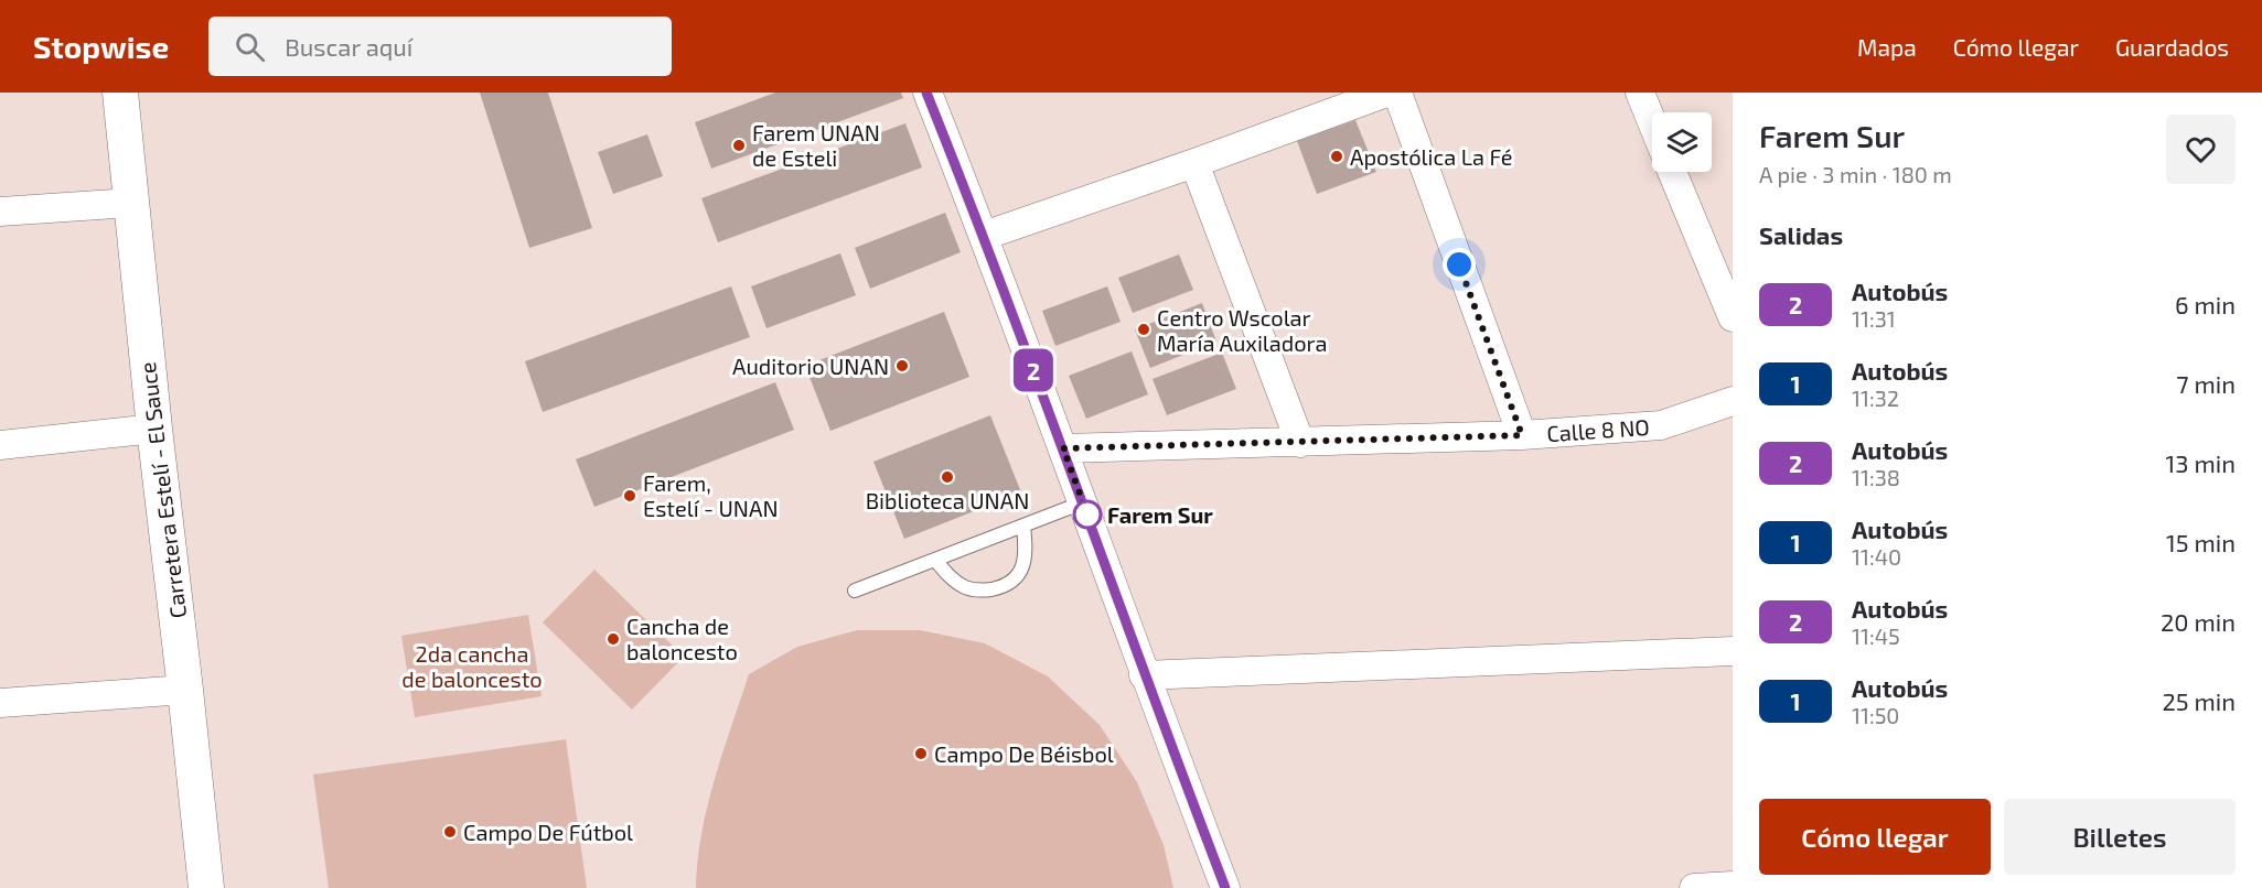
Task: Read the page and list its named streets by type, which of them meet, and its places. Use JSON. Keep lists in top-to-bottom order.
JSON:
{
  "streets": {
    "street": ["Calle 8 NO", "Carretera Estelí - El Sauce"]
  },
  "parks": ["2da cancha de baloncesto"],
  "places": [
    "Farem UNAN de Esteli",
    "Apostólica La Fé",
    "Centro Wscolar María Auxiladora",
    "Auditorio UNAN",
    "Biblioteca UNAN",
    "Farem, Estelí - UNAN",
    "Farem Sur",
    "Cancha de baloncesto",
    "Campo De Béisbol",
    "Campo De Fútbol"
  ],
  "lines": ["bus line 2"],
  "page": {
    "header": "Stopwise",
    "search": "Buscar aquí",
    "nav": ["Mapa", "Cómo llegar", "Guardados"],
    "on_map": "2",
    "heading": [
      ["Farem Sur", "A pie · 3 min · 180 m"],
      "Salidas"
    ],
    "list": [
      {
        "mark": "2",
        "name": "Autobús",
        "note": "11:31",
        "value": "6 min"
      },
      {
        "mark": "1",
        "name": "Autobús",
        "note": "11:32",
        "value": "7 min"
      },
      {
        "mark": "2",
        "name": "Autobús",
        "note": "11:38",
        "value": "13 min"
      },
      {
        "mark": "1",
        "name": "Autobús",
        "note": "11:40",
        "value": "15 min"
      },
      {
        "mark": "2",
        "name": "Autobús",
        "note": "11:45",
        "value": "20 min"
      },
      {
        "mark": "1",
        "name": "Autobús",
        "note": "11:50",
        "value": "25 min"
      }
    ],
    "buttons": ["Cómo llegar", "Billetes"]
  }
}
